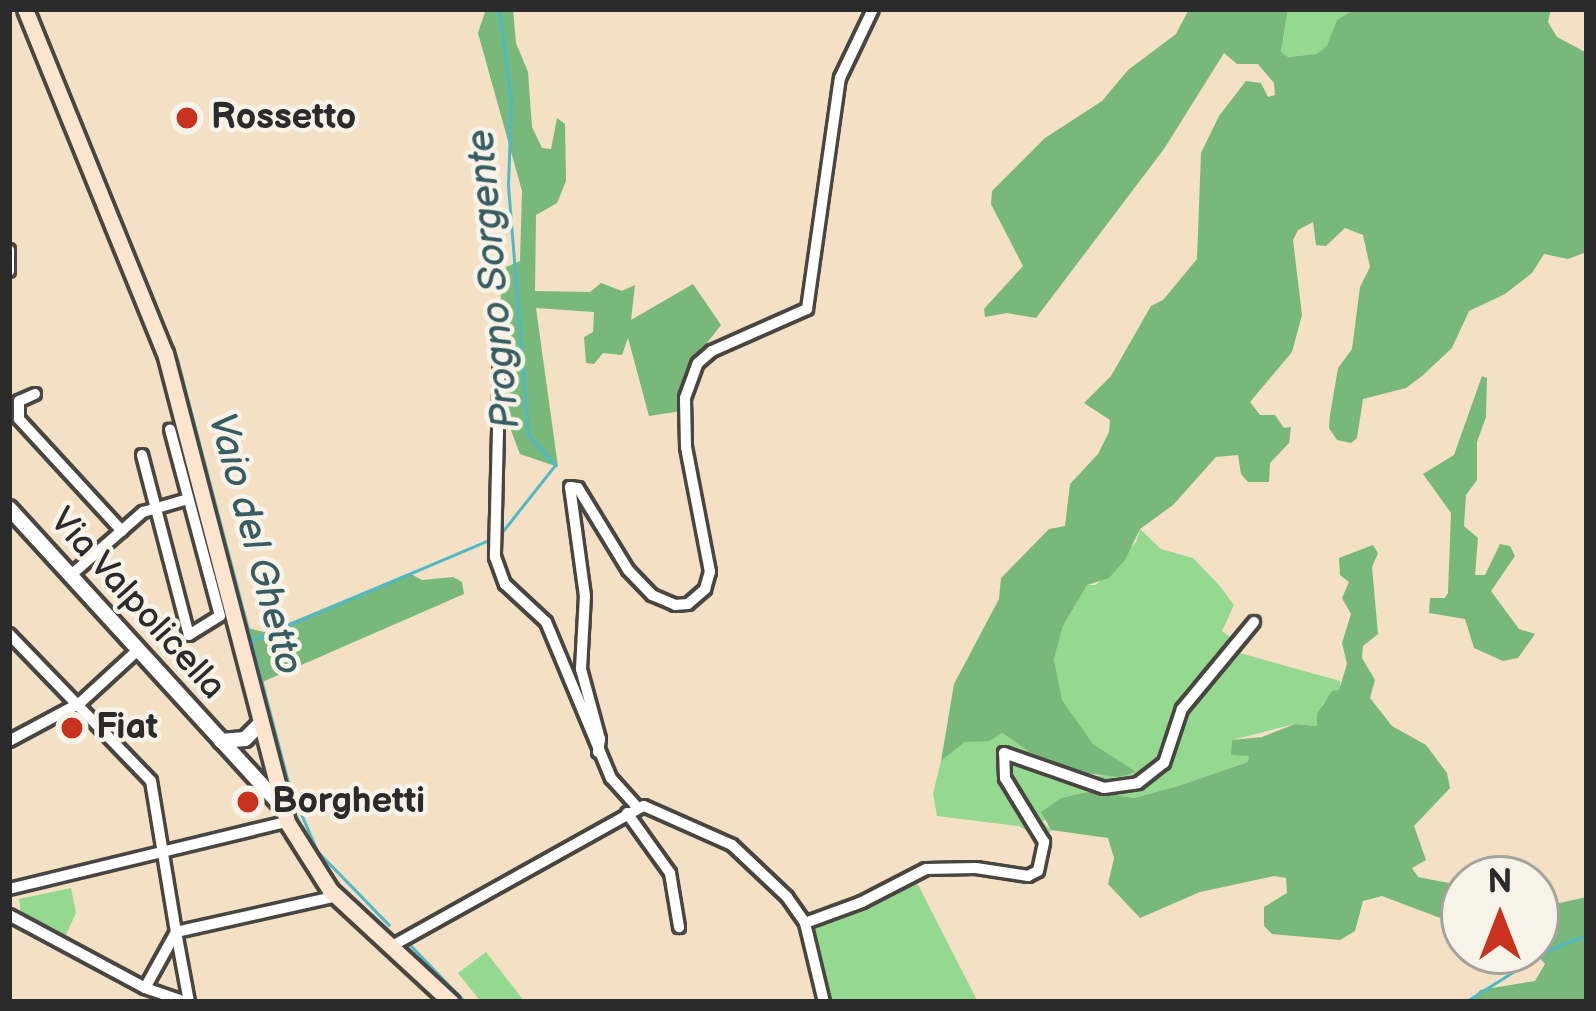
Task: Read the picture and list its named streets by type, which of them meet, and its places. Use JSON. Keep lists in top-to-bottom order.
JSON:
{
  "streets": {
    "main road": ["Via Valpolicella"]
  },
  "water": ["Progno Sorgente", "Vaio del Ghetto"],
  "places": ["Rossetto", "Fiat", "Borghetti"],
  "north": "top"
}
